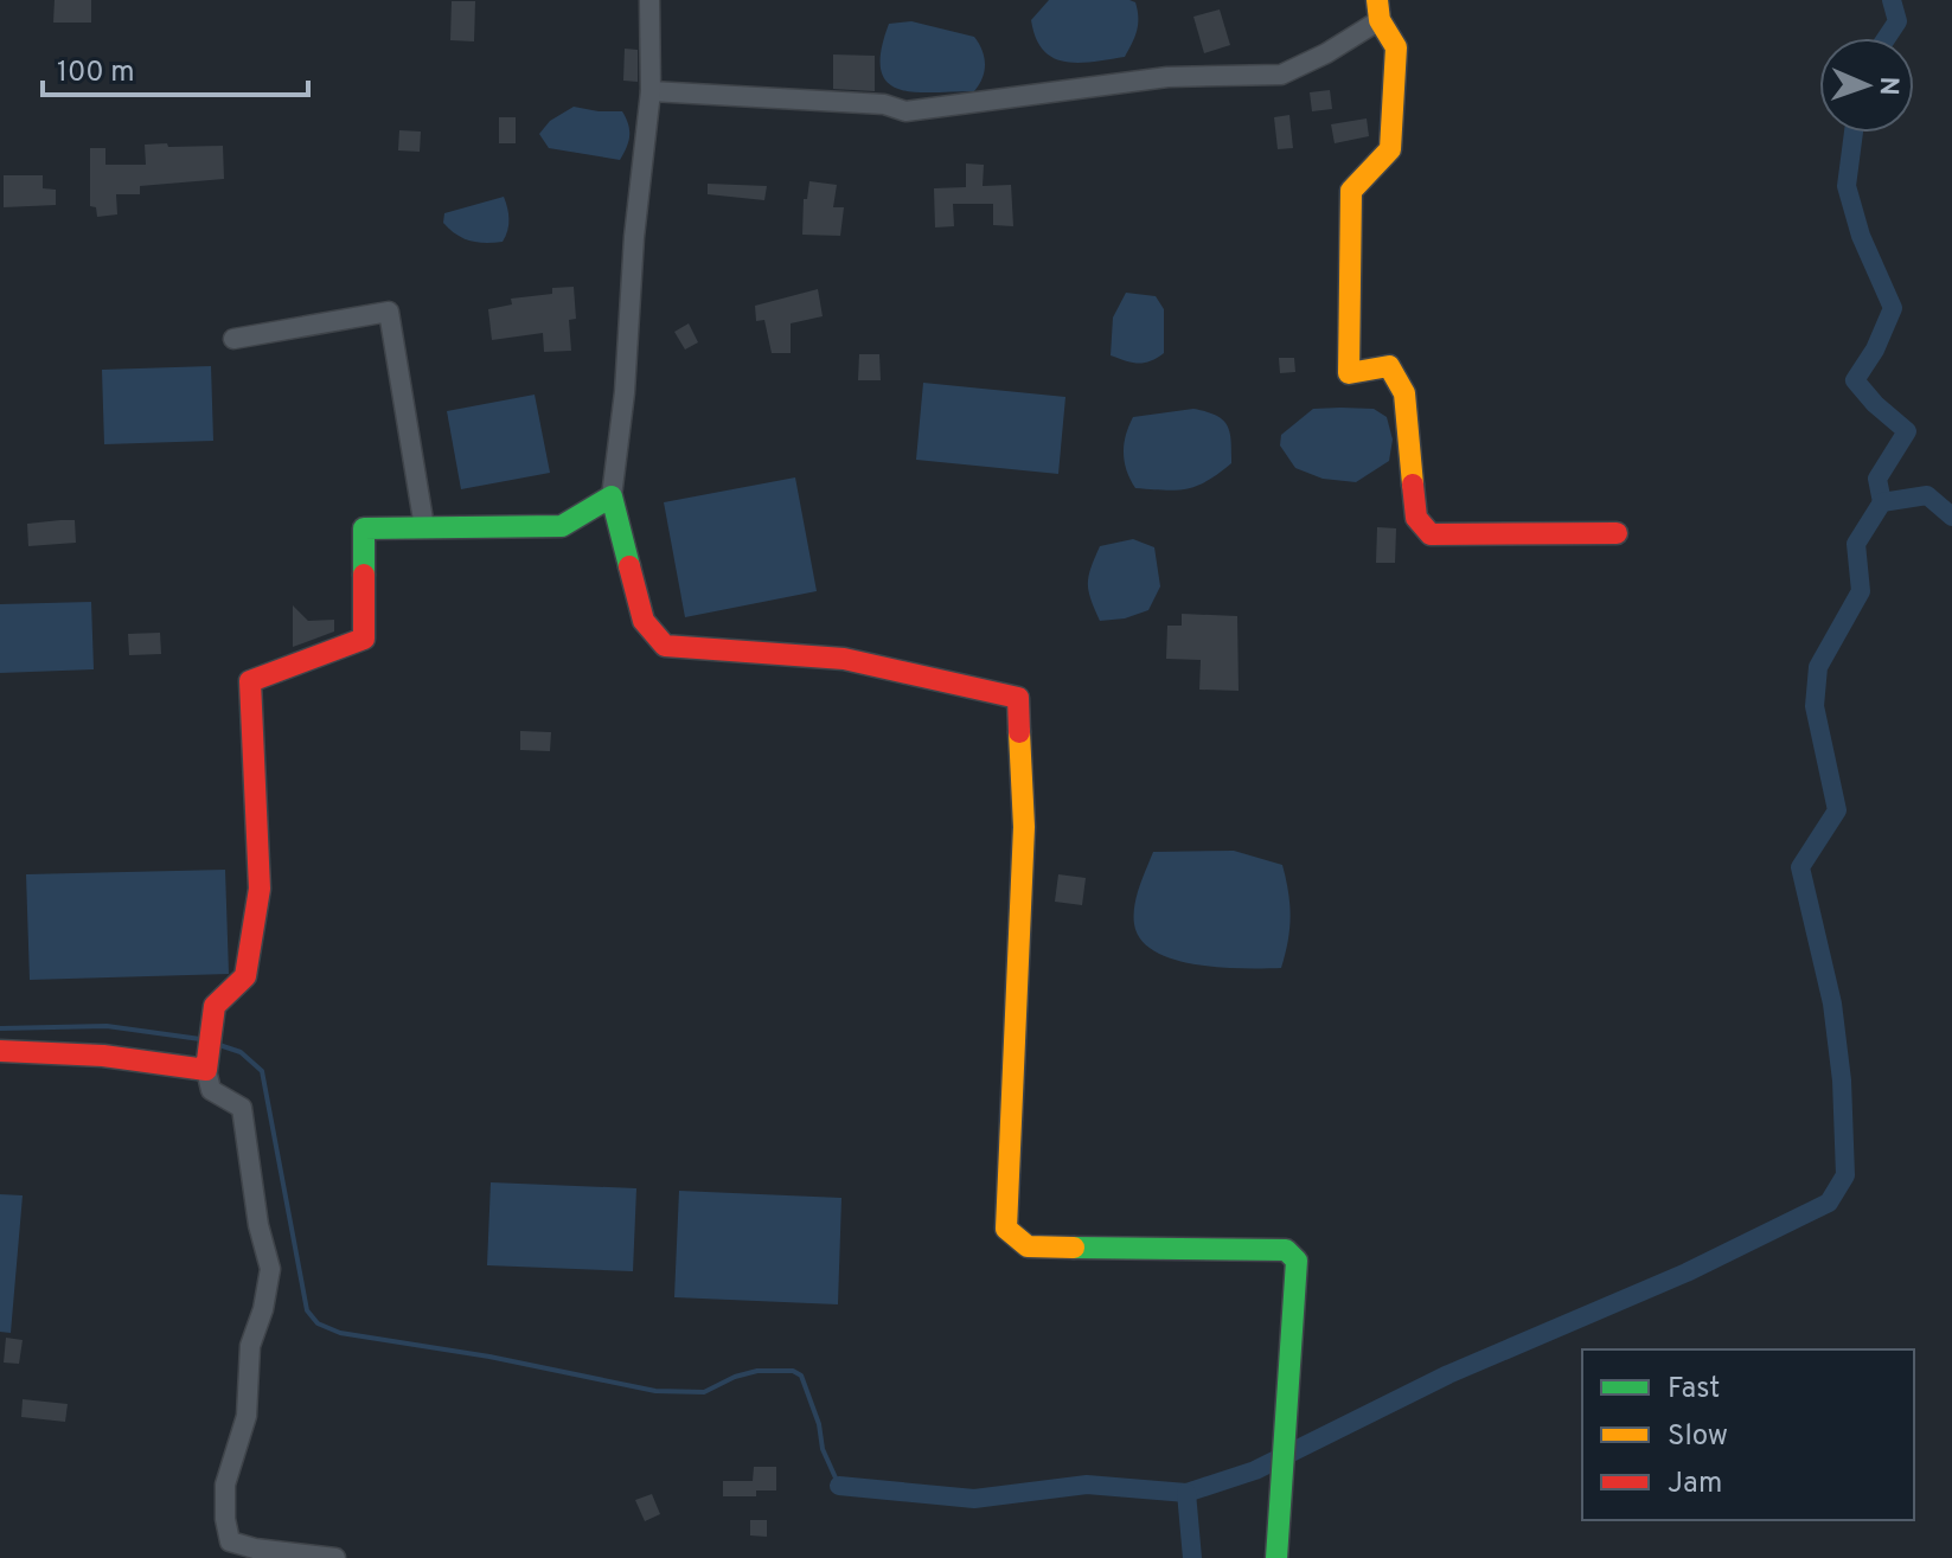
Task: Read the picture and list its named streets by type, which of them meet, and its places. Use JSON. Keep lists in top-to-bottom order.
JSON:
{
  "legend": ["Fast", "Slow", "Jam"],
  "scale_bar": "100 m",
  "north": "right"
}
